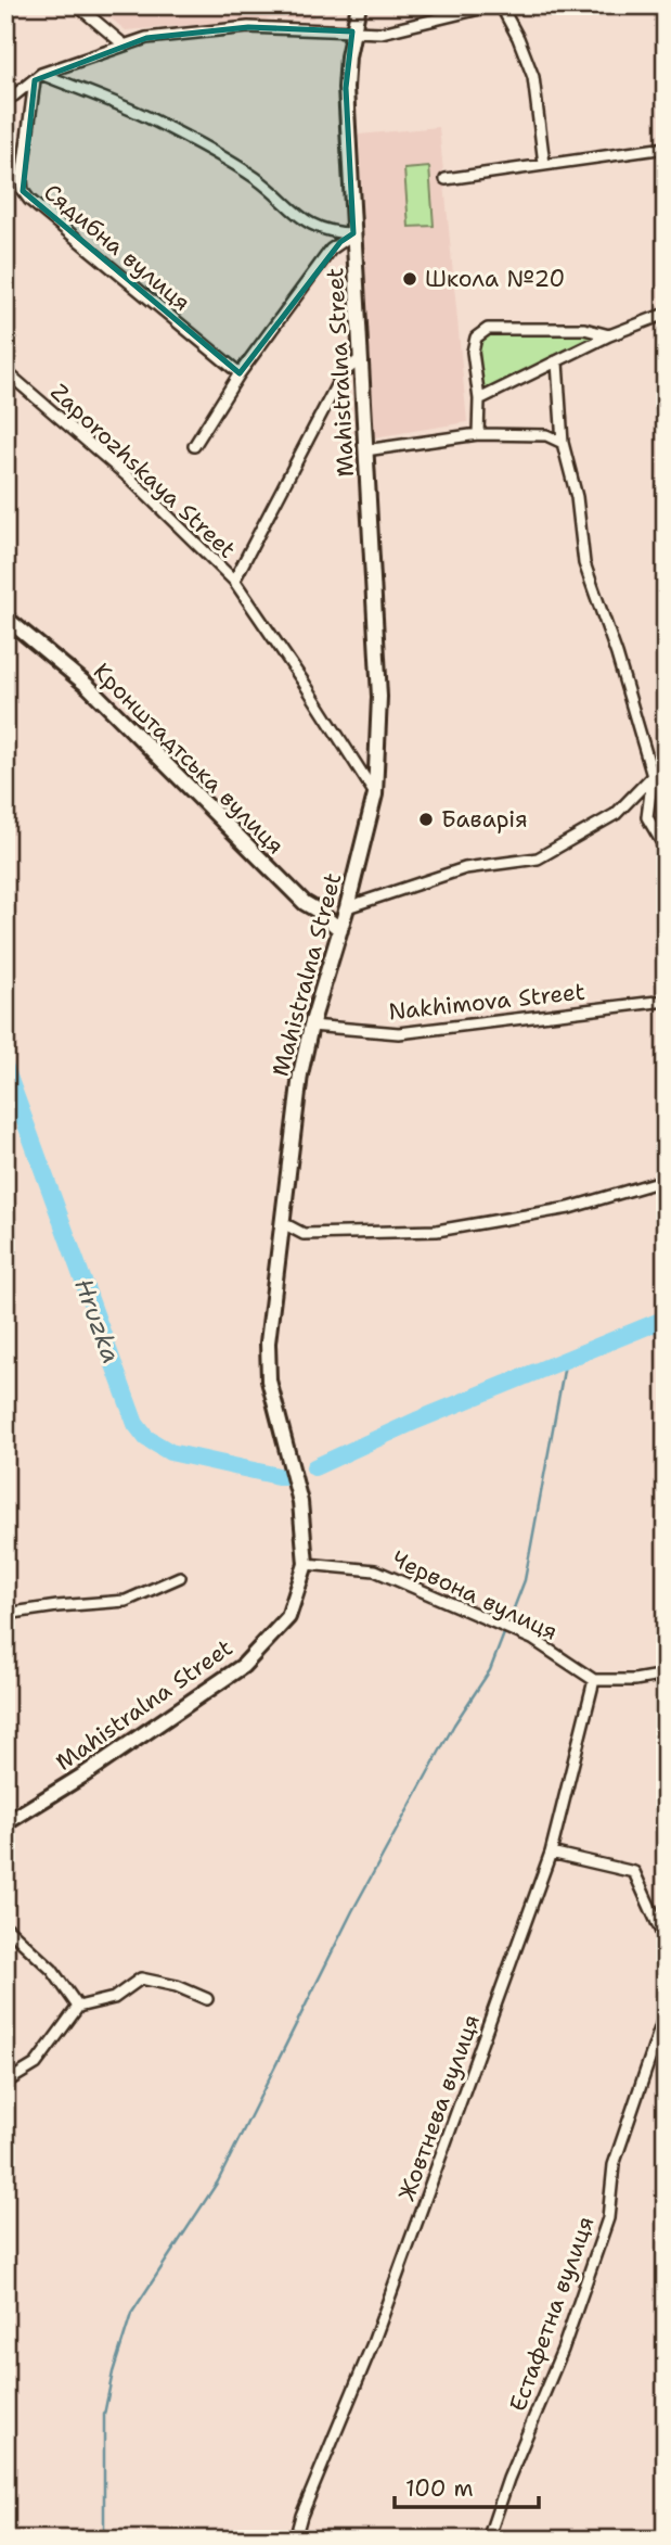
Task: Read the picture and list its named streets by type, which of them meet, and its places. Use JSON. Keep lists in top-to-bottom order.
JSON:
{
  "streets": {
    "main road": ["Mahistralna Street", "Кронштадтська вулиця"],
    "street": [
      "Сядибна вулиця",
      "Zaporozhskaya Street",
      "Nakhimova Street",
      "Червона вулиця",
      "Жовтнева вулиця",
      "Естафетна вулиця"
    ]
  },
  "crossings": [
    ["Mahistralna Street", "Zaporozhskaya Street"],
    ["Mahistralna Street", "Кронштадтська вулиця"],
    ["Mahistralna Street", "Nakhimova Street"],
    ["Mahistralna Street", "Червона вулиця"],
    ["Червона вулиця", "Жовтнева вулиця"]
  ],
  "water": ["Hruzka"],
  "places": ["Школа №20", "Баварія"],
  "scale_bar": "100 m"
}
